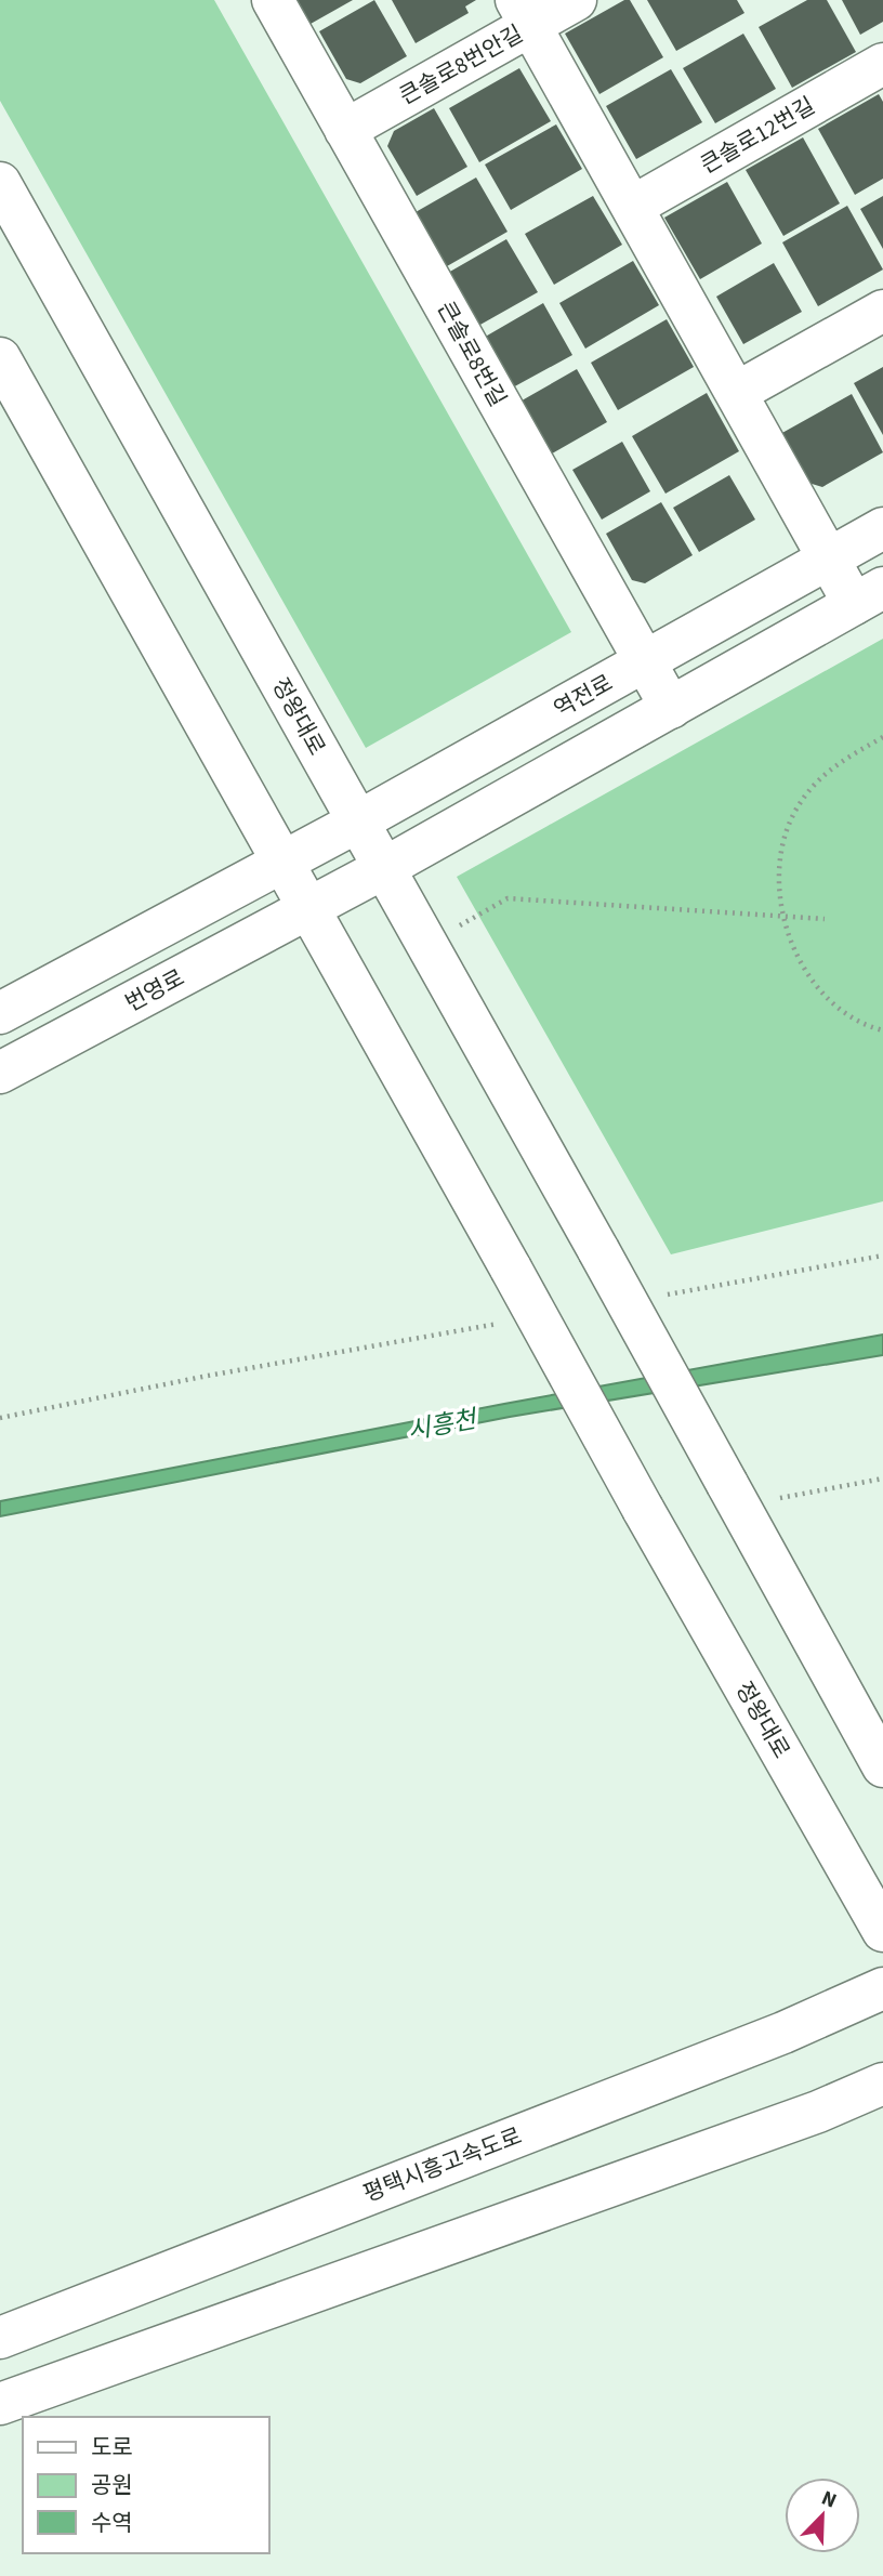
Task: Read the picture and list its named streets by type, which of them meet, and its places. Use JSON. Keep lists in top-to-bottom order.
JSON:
{
  "streets": {
    "main road": [
      "큰솔로8번안길",
      "큰솔로12번길",
      "큰솔로8번길",
      "역전로",
      "정왕대로",
      "번영로",
      "평택시흥고속도로"
    ]
  },
  "crossings": [
    ["큰솔로8번안길", "큰솔로8번길"],
    ["큰솔로8번길", "역전로"],
    ["역전로", "정왕대로"],
    ["정왕대로", "번영로"]
  ],
  "water": ["시흥천"],
  "legend": ["도로", "공원", "수역"],
  "north": "top right"
}
